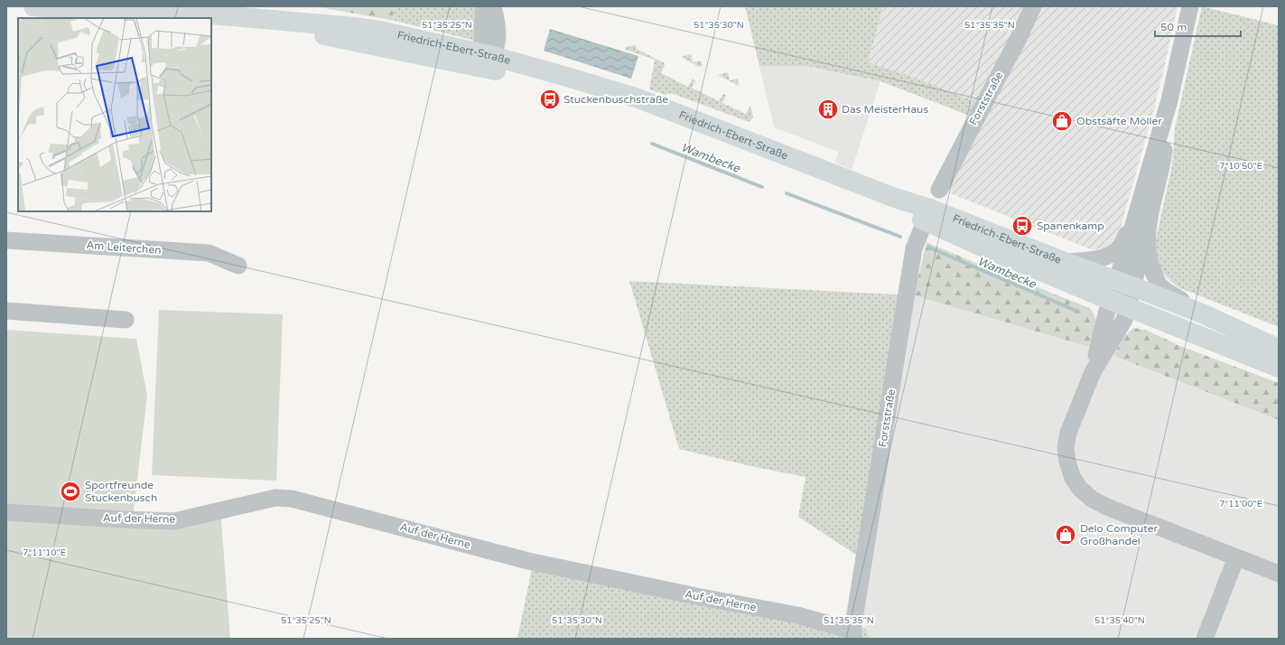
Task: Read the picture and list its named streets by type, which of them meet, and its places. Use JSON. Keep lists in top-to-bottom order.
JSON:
{
  "streets": {
    "main road": ["Friedrich-Ebert-Straße"],
    "street": ["Forststraße", "Am Leiterchen", "Auf der Herne"]
  },
  "crossings": [
    ["Friedrich-Ebert-Straße", "Forststraße"],
    ["Forststraße", "Auf der Herne"]
  ],
  "water": ["Wambecke"],
  "places": {
    "bus stop": ["Stuckenbuschstraße", "Spanenkamp"],
    "building": ["Das MeisterHaus"],
    "shop": ["Obstsäfte Möller", "Delo Computer Großhandel"],
    "sports": ["Sportfreunde Stuckenbusch"]
  },
  "scale_bar": "50 m",
  "coordinates": [
    "51°35'25\"N",
    "51°35'30\"N",
    "51°35'35\"N",
    "7°10'50\"E",
    "7°11'00\"E",
    "7°11'10\"E",
    "51°35'40\"N"
  ]
}
